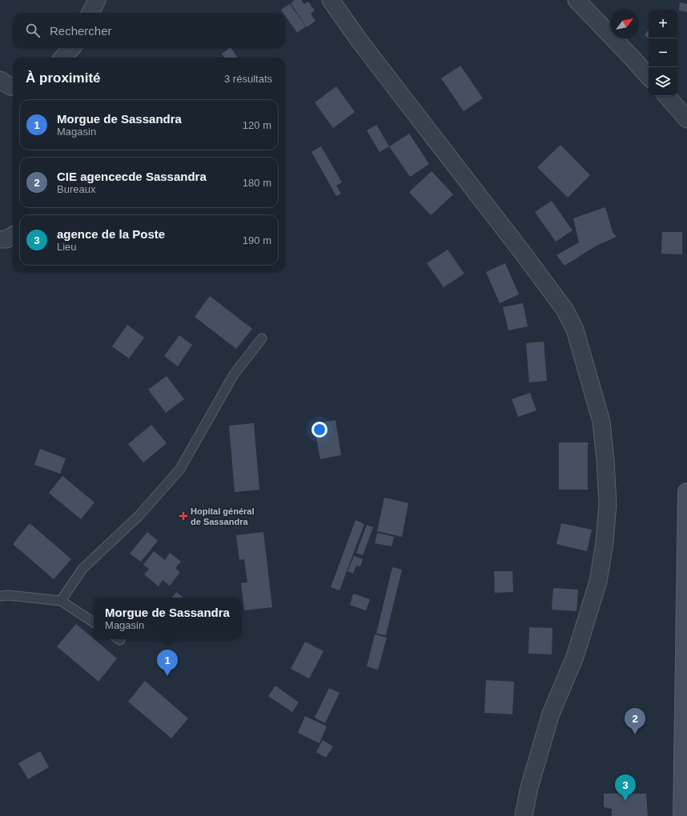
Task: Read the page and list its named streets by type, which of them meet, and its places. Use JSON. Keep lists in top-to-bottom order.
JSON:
{
  "places": {
    "health": ["Hopital général de Sassandra"]
  },
  "north": "top right",
  "page": {
    "map_buttons": ["+", "−"],
    "search": "Rechercher",
    "heading": ["À proximité", "3 résultats"],
    "list": [
      {
        "mark": "1",
        "name": "Morgue de Sassandra",
        "note": "Magasin",
        "value": "120 m"
      },
      {
        "mark": "2",
        "name": "CIE agencecde Sassandra",
        "note": "Bureaux",
        "value": "180 m"
      },
      {
        "mark": "3",
        "name": "agence de la Poste",
        "note": "Lieu",
        "value": "190 m"
      }
    ],
    "popup": ["Morgue de Sassandra", "Magasin"],
    "pins": ["1", "2", "3"]
  }
}
